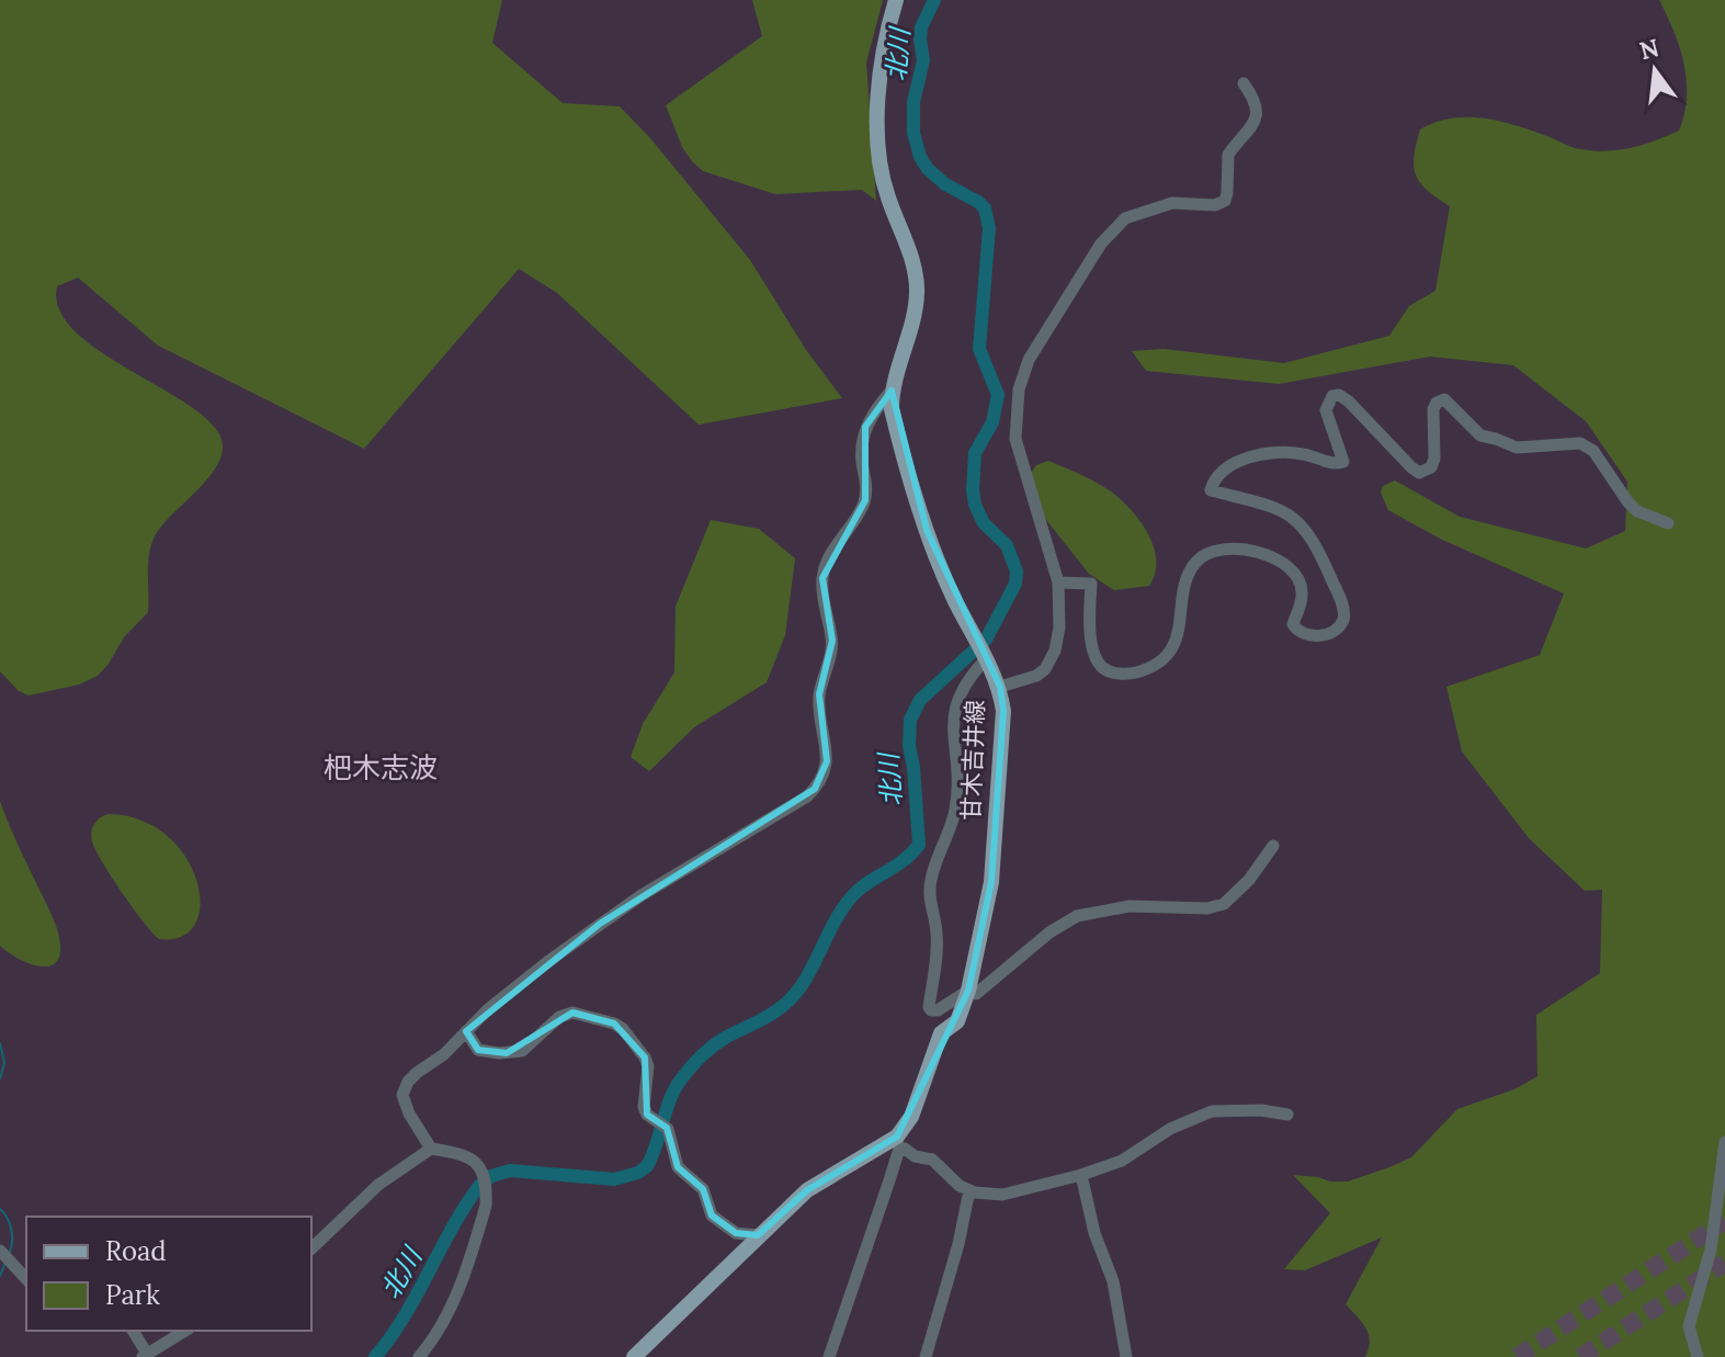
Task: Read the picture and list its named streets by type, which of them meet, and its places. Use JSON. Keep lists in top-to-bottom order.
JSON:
{
  "streets": {
    "main road": ["甘木吉井線"]
  },
  "districts": ["杷木志波"],
  "water": ["北川"],
  "legend": ["Road", "Park"],
  "north": "top"
}
